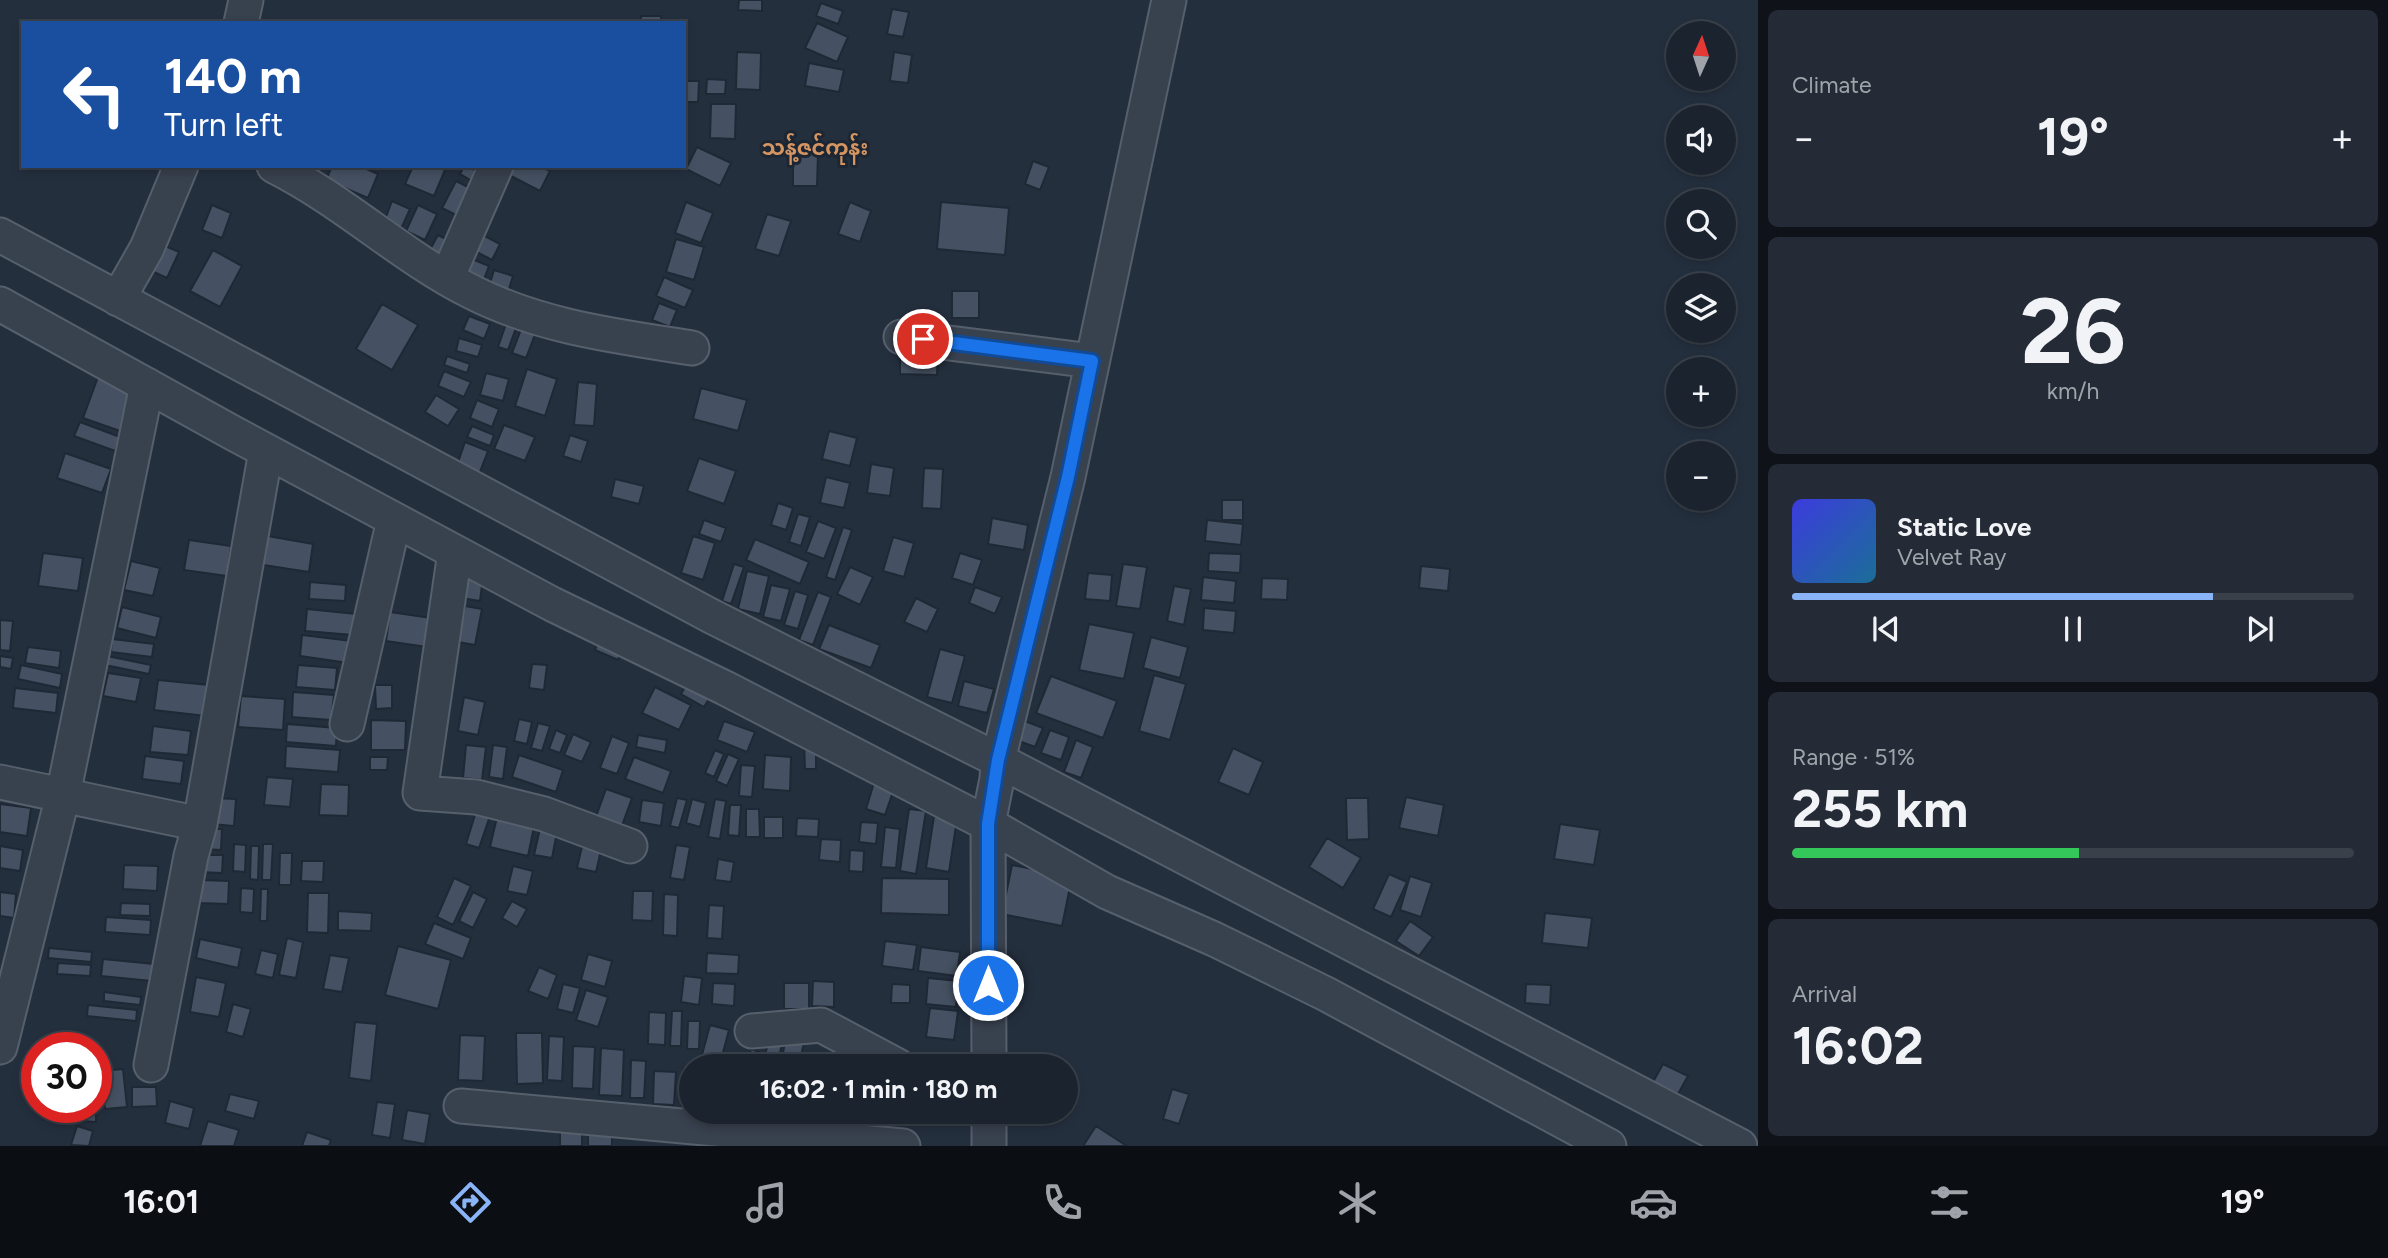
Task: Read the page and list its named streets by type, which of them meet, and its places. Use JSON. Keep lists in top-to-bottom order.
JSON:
{
  "districts": ["သန့်ဇင်ကုန်း"],
  "north": "top",
  "page": {
    "tile": [
      "Climate",
      ["26", "km/h"],
      ["Range · 51%", "255 km"],
      ["Arrival", "16:02"]
    ],
    "map_buttons": ["+", "−"],
    "turn": ["140 m", "Turn left"],
    "heat": ["−", "19°", "+"],
    "song": ["Static Love", "Velvet Ray"],
    "limit": "30",
    "trip": "16:02 · 1 min · 180 m",
    "tabs": ["16:01", "19°"]
  }
}
